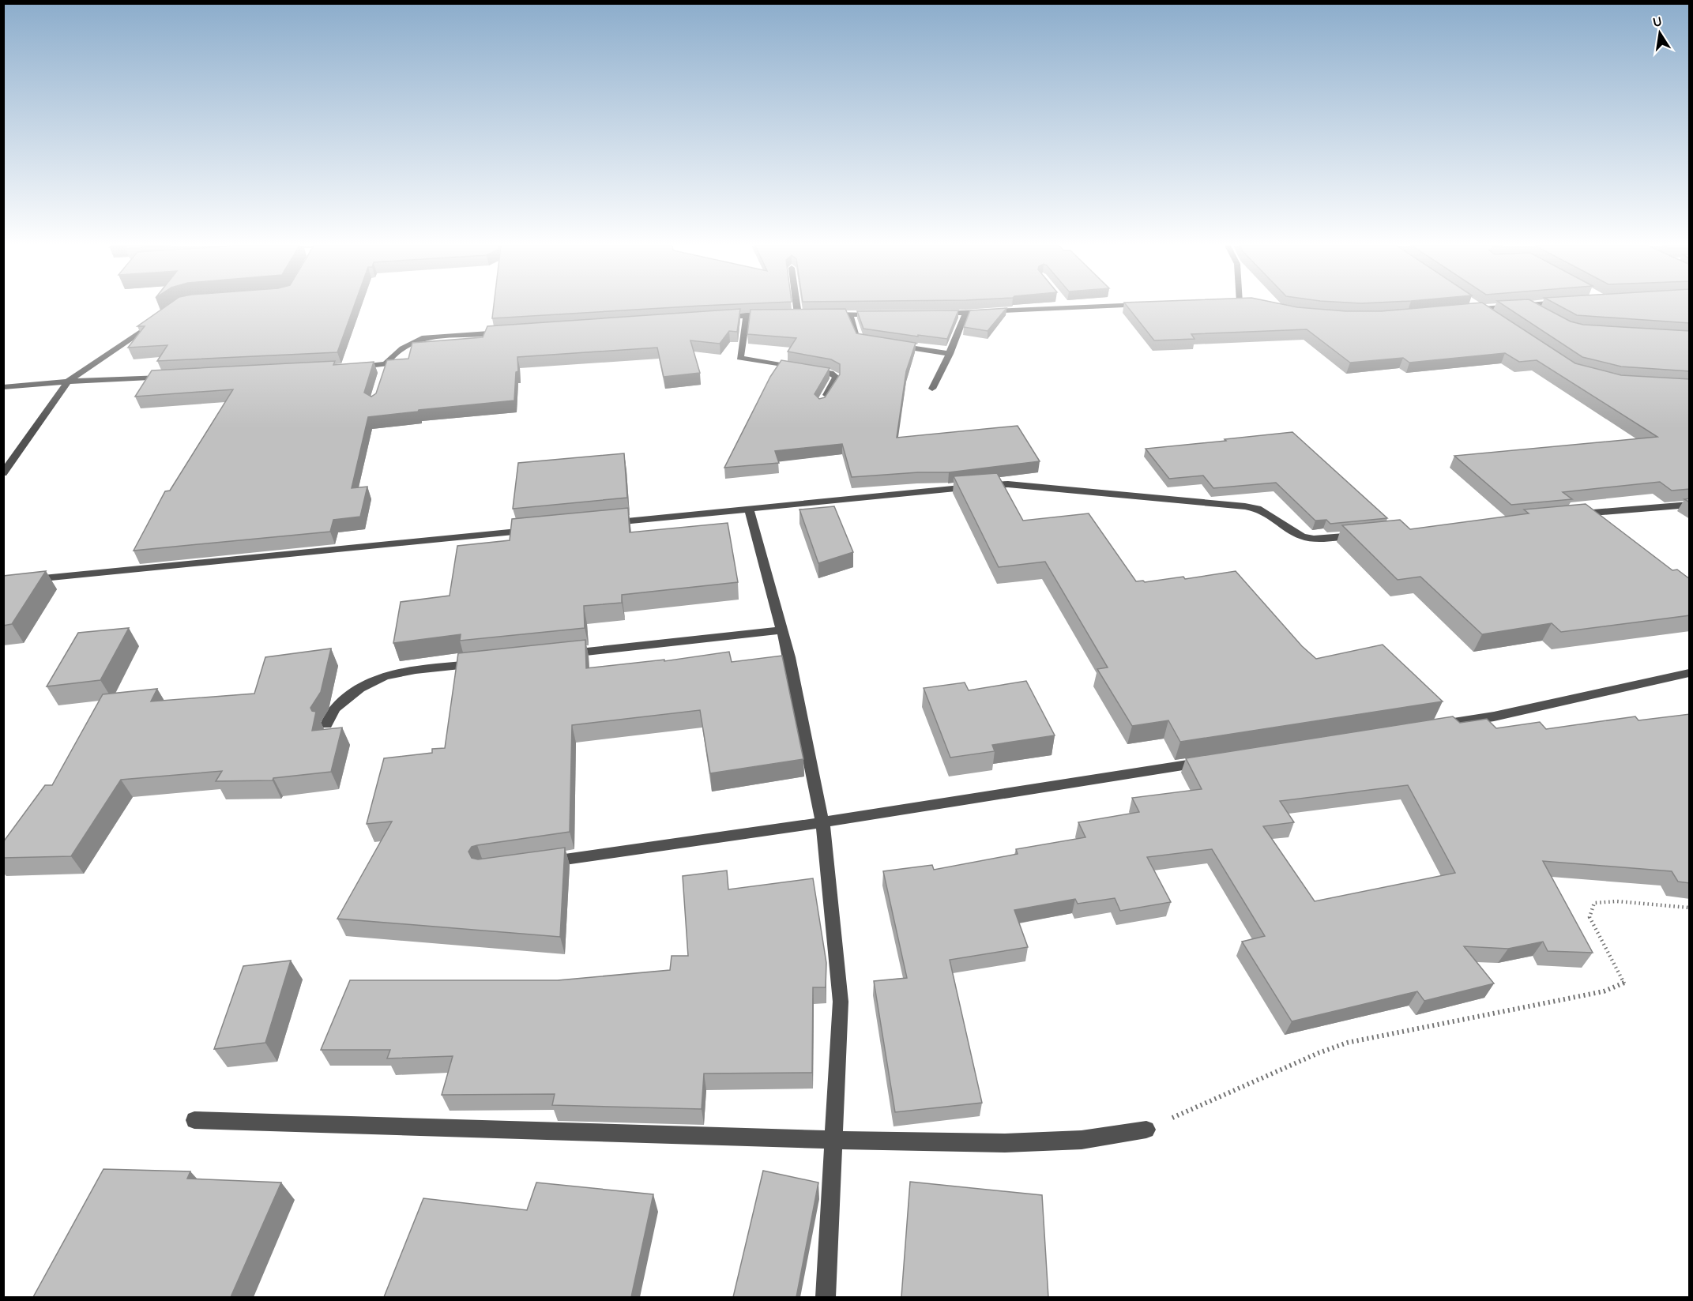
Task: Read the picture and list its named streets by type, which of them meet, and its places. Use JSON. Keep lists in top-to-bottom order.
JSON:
{
  "north": "top"
}
